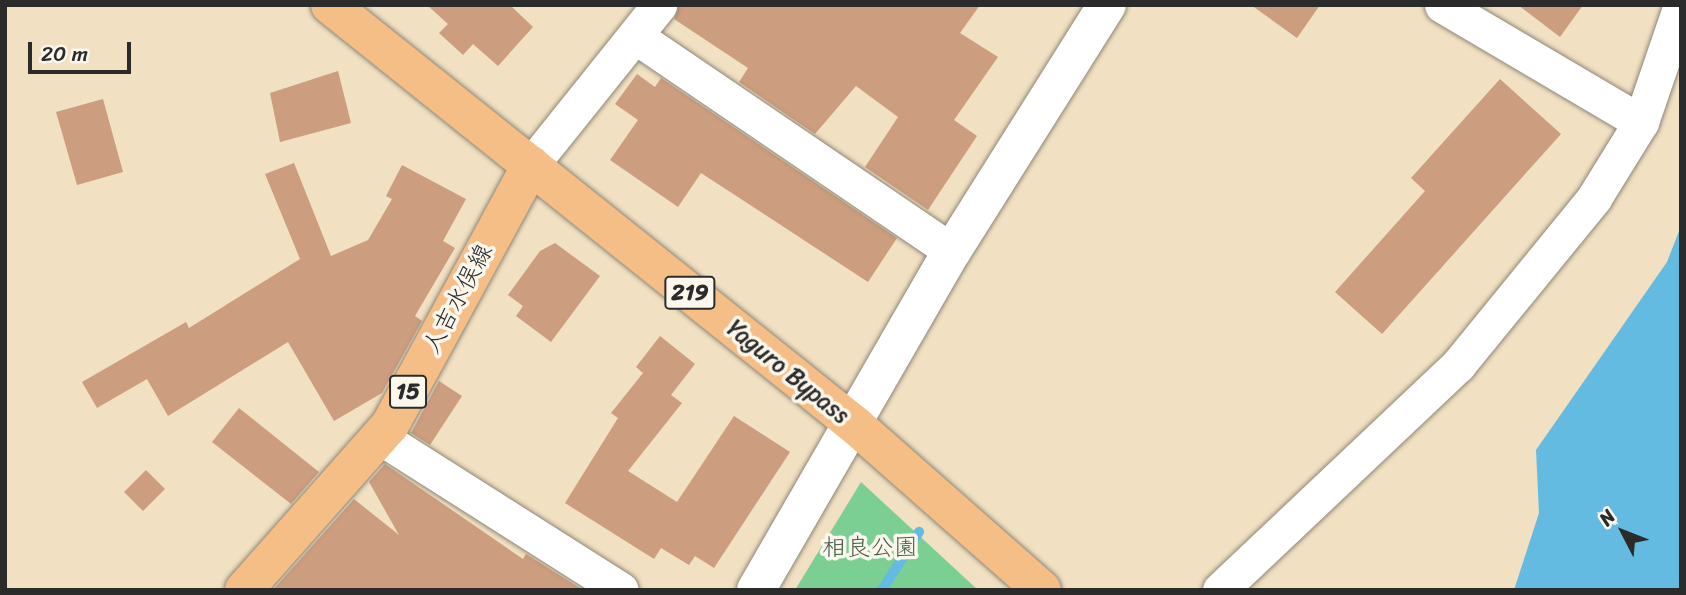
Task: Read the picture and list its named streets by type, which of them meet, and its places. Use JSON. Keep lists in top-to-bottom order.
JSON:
{
  "streets": {
    "main road": [
      "219",
      "人吉水俣線",
      "Yaguro Bypass",
      "15"
    ]
  },
  "crossings": [
    ["人吉水俣線", "Yaguro Bypass"]
  ],
  "parks": ["相良公園"],
  "scale_bar": "20 m",
  "north": "top left"
}
